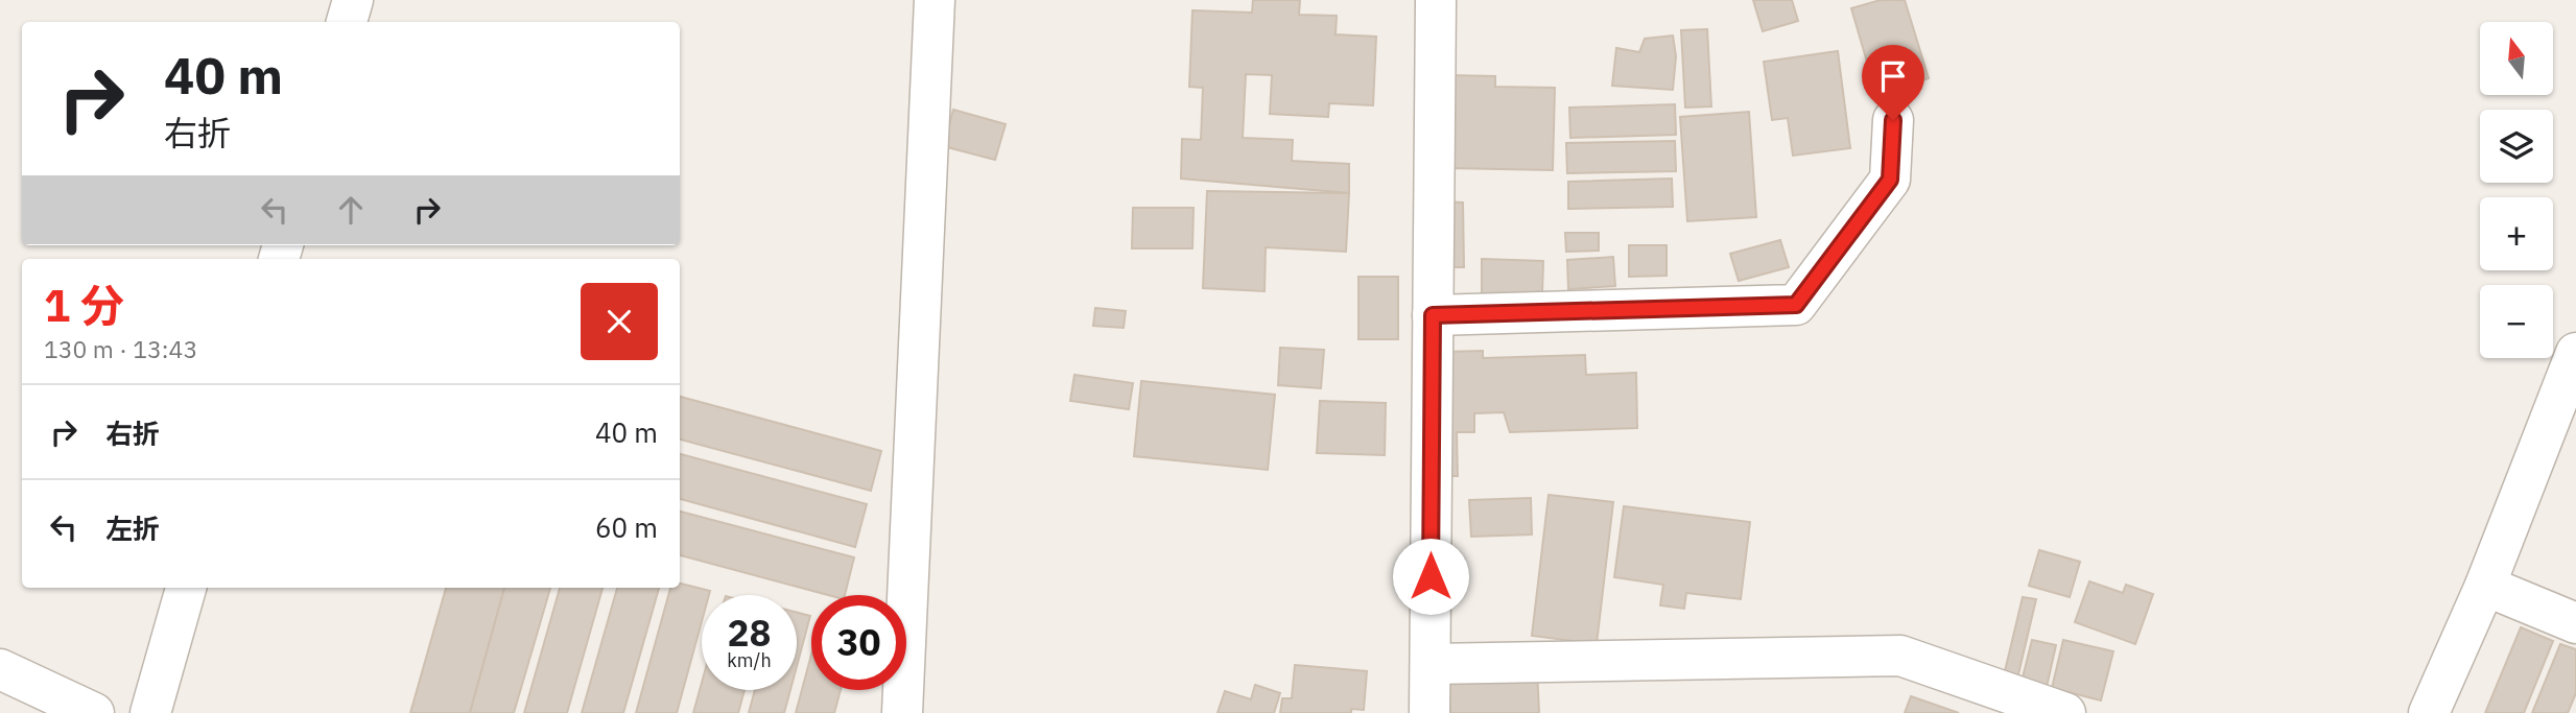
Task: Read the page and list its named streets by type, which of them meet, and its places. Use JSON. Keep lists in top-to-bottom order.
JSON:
{
  "north": "top",
  "page": {
    "map_buttons": ["+", "−"],
    "turn": ["40 m", "右折"],
    "heading": ["1 分", "130 m · 13:43"],
    "list": [
      {
        "name": "右折",
        "value": "40 m"
      },
      {
        "name": "左折",
        "value": "60 m"
      }
    ],
    "speed": "28 km/h",
    "limit": "30"
  }
}
